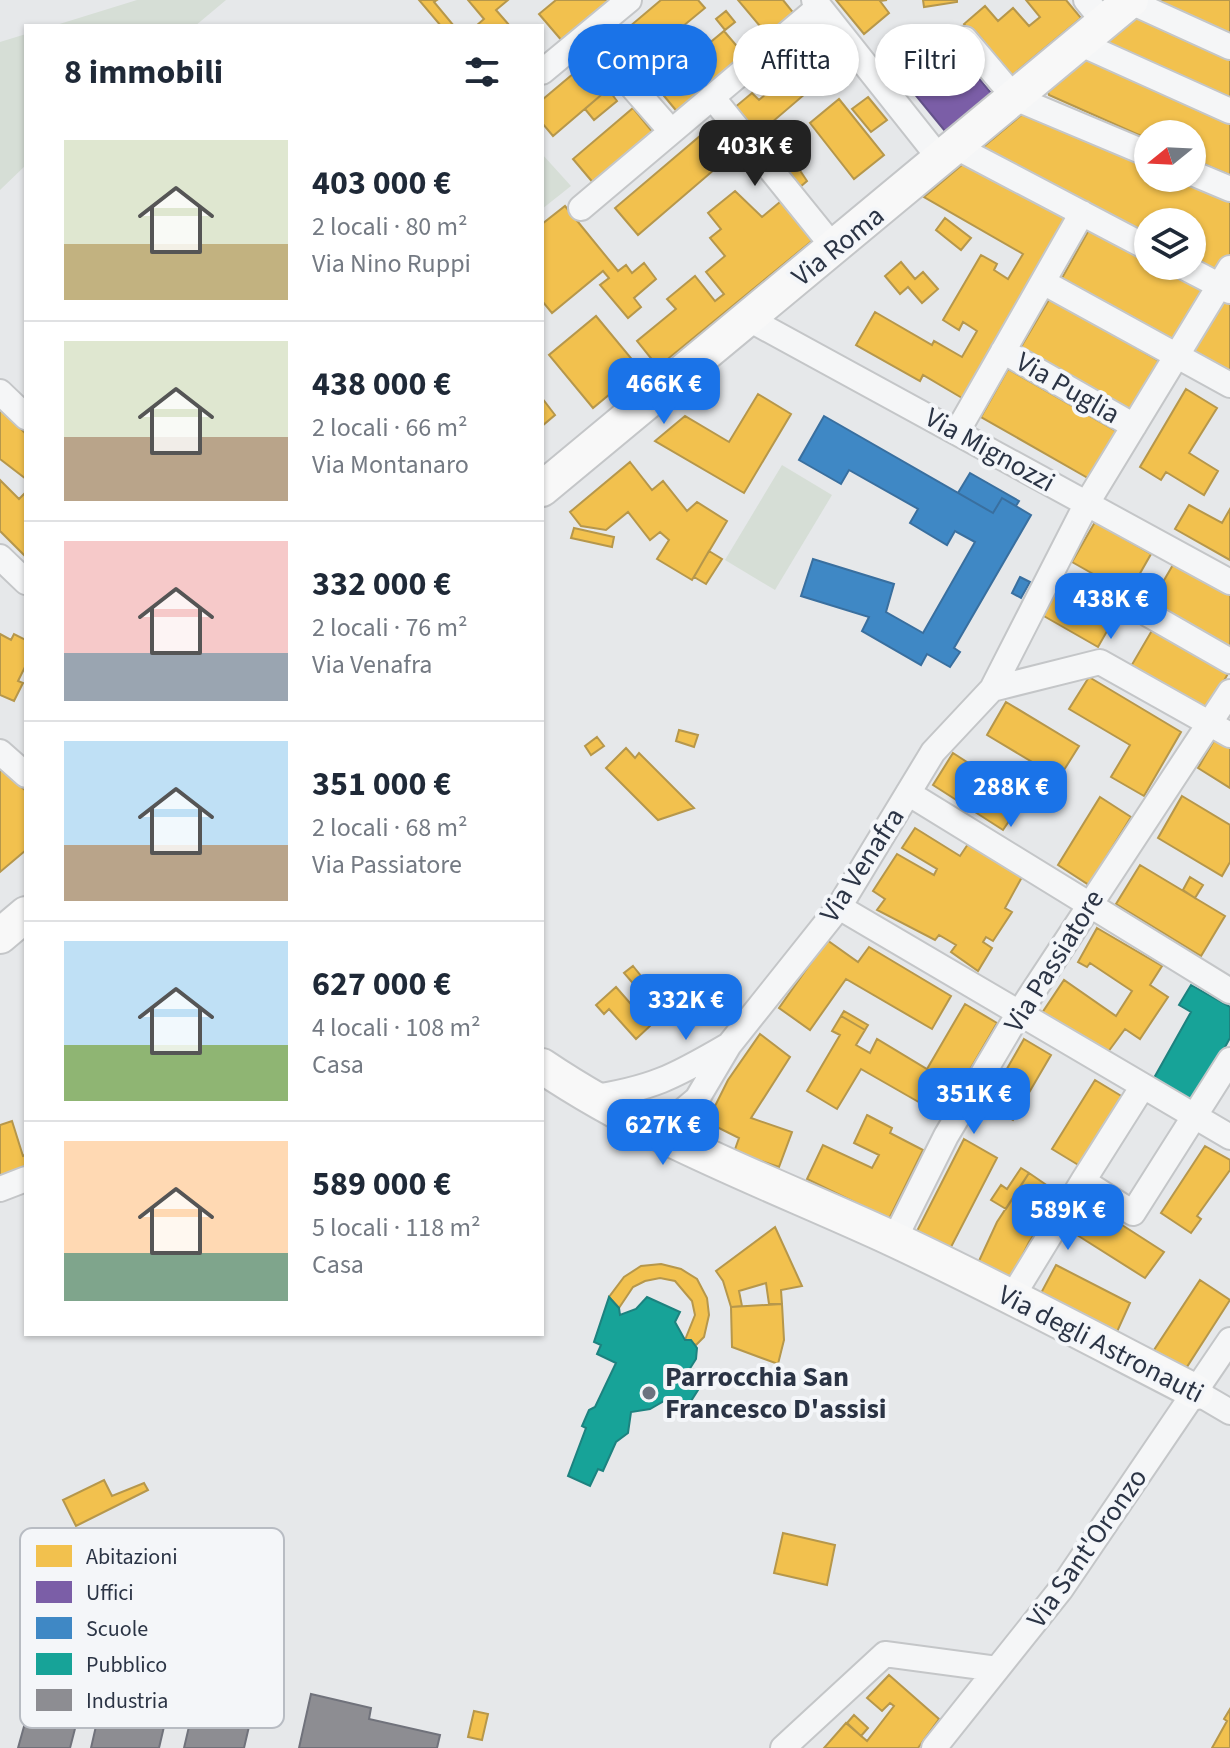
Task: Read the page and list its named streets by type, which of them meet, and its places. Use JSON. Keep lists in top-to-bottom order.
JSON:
{
  "streets": {
    "street": [
      "Via Roma",
      "Via Puglia",
      "Via Mignozzi",
      "Via Venafra",
      "Via Passiatore",
      "Via degli Astronauti",
      "Via Sant'Oronzo"
    ]
  },
  "crossings": [
    ["Via Roma", "Via Mignozzi"],
    ["Via Puglia", "Via Venafra"],
    ["Via Mignozzi", "Via Venafra"],
    ["Via Venafra", "Via degli Astronauti"],
    ["Via Passiatore", "Via degli Astronauti"],
    ["Via degli Astronauti", "Via Sant'Oronzo"]
  ],
  "places": ["Parrocchia San Francesco D'assisi"],
  "legend": [
    "Abitazioni",
    "Uffici",
    "Scuole",
    "Pubblico",
    "Industria"
  ],
  "north": "left",
  "page": {
    "chip": ["Compra", "Affitta", "Filtri"],
    "heading": "8 immobili",
    "price": [
      "403K €",
      "466K €",
      "438K €",
      "288K €",
      "332K €",
      "351K €",
      "627K €",
      "589K €"
    ],
    "list": [
      {
        "name": "403 000 €",
        "note": "2 locali · 80 m² · Via Nino Ruppi"
      },
      {
        "name": "438 000 €",
        "note": "2 locali · 66 m² · Via Montanaro"
      },
      {
        "name": "332 000 €",
        "note": "2 locali · 76 m² · Via Venafra"
      },
      {
        "name": "351 000 €",
        "note": "2 locali · 68 m² · Via Passiatore"
      },
      {
        "name": "627 000 €",
        "note": "4 locali · 108 m² · Casa"
      },
      {
        "name": "589 000 €",
        "note": "5 locali · 118 m² · Casa"
      }
    ]
  }
}
